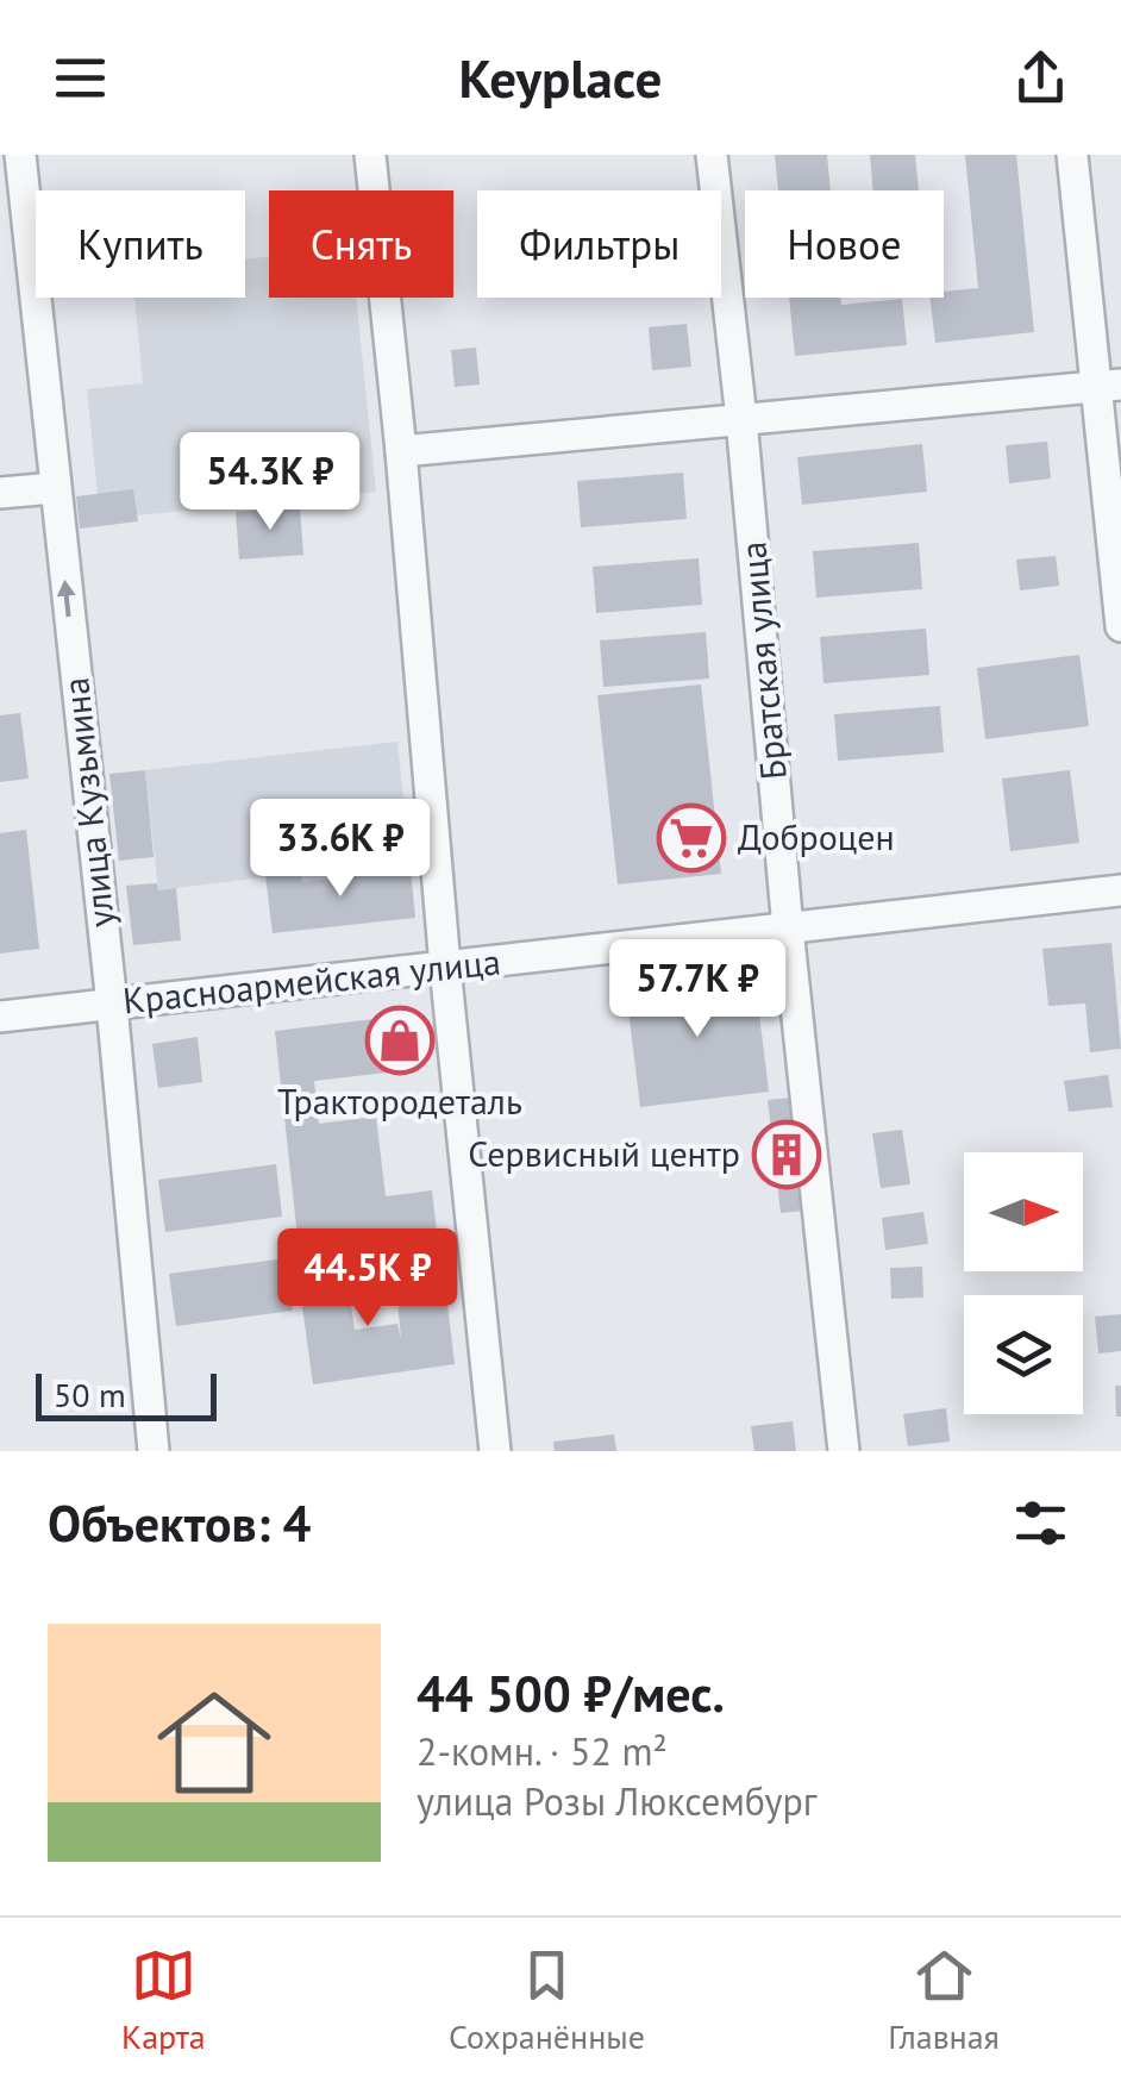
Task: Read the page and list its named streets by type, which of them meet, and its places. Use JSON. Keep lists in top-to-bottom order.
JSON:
{
  "streets": {
    "street": ["Братская улица", "улица Кузьмина", "Красноармейская улица"]
  },
  "crossings": [
    ["Братская улица", "Красноармейская улица"],
    ["улица Кузьмина", "Красноармейская улица"]
  ],
  "one_way": ["улица Кузьмина"],
  "places": {
    "supermarket": ["Доброцен"],
    "shop": ["Трактородеталь"],
    "building": ["Сервисный центр"]
  },
  "scale_bar": "50 m",
  "north": "right",
  "page": {
    "header": "Keyplace",
    "chip": [
      "Купить",
      "Снять",
      "Фильтры",
      "Новое"
    ],
    "price": [
      "54.3K ₽",
      "33.6K ₽",
      "57.7K ₽",
      "44.5K ₽"
    ],
    "scale": "50 m",
    "heading": "Объектов: 4",
    "list": [
      {
        "name": "44 500 ₽/мес.",
        "note": "2-комн. · 52 m² · улица Розы Люксембург"
      }
    ],
    "tabs": ["Карта", "Сохранённые", "Главная"]
  }
}
